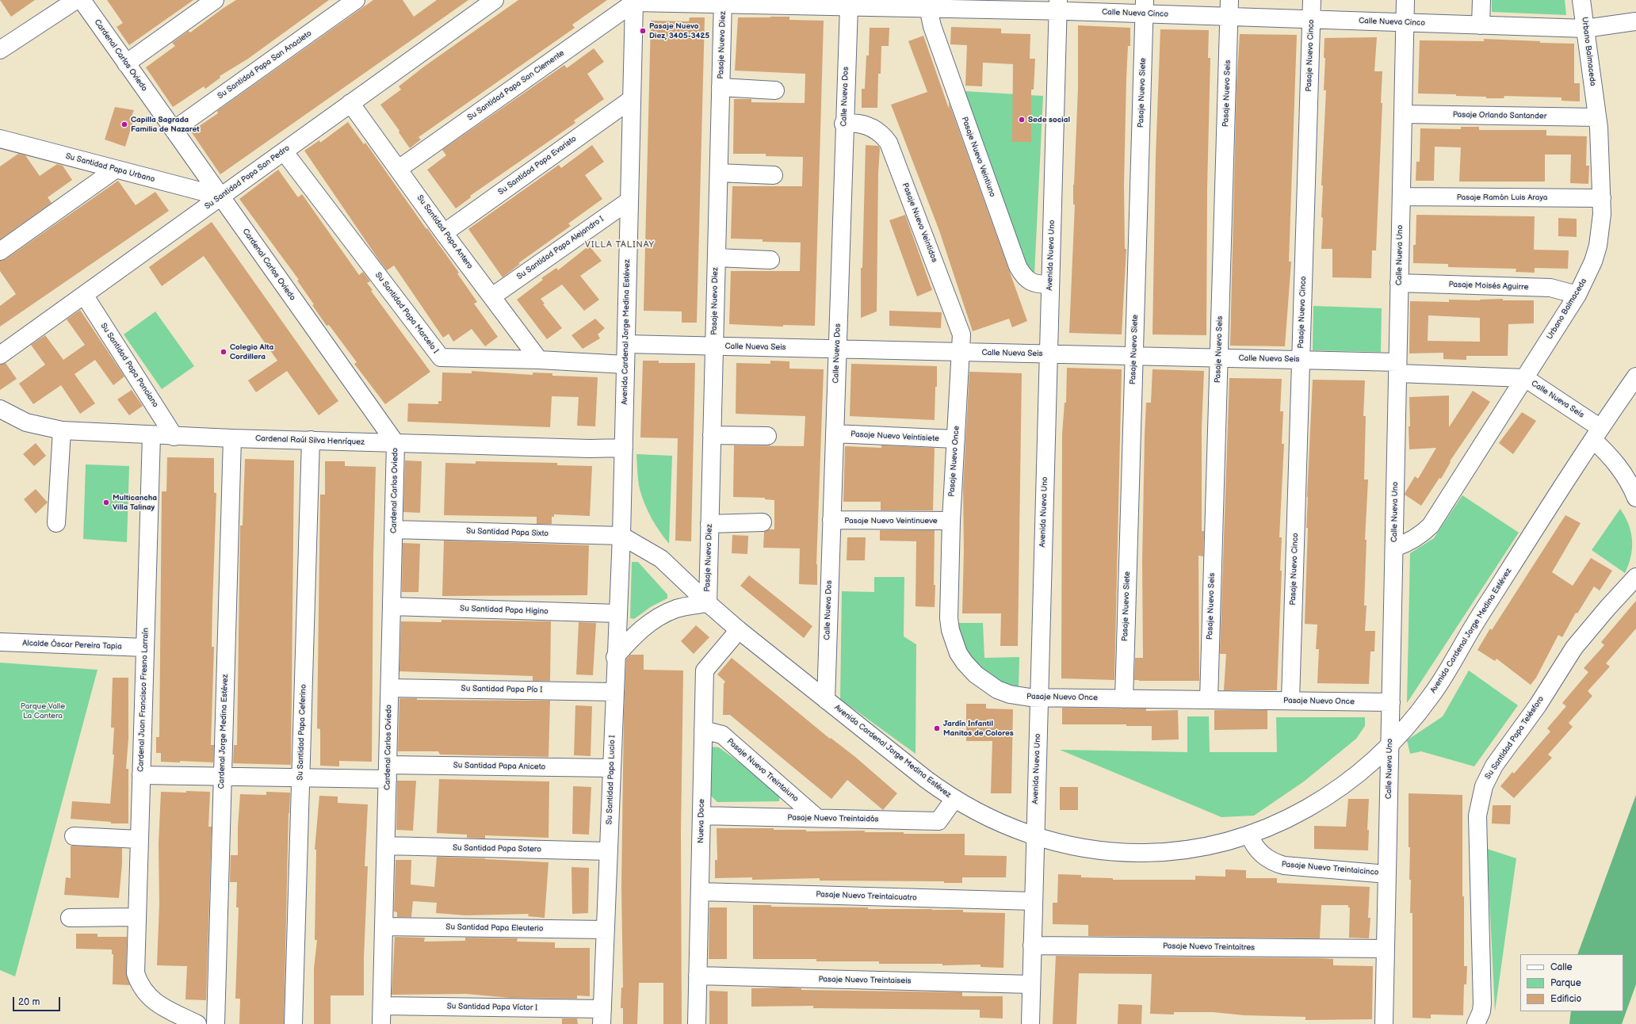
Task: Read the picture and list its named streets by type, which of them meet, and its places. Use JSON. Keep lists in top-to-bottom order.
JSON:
{
  "streets": {
    "street": [
      "Calle Nueva Cinco",
      "Pasaje Nuevo Diez",
      "Urbano Balmaceda",
      "Cardenal Carlos Oviedo",
      "Pasaje Nuevo Cinco",
      "Su Santidad Papa San Anacleto",
      "Su Santidad Papa San Clemente",
      "Pasaje Nuevo Siete",
      "Pasaje Nuevo Seis",
      "Calle Nueva Dos",
      "Pasaje Orlando Santander",
      "Pasaje Nuevo Veintiuno",
      "Su Santidad Papa Evaristo",
      "Su Santidad Papa Urbano",
      "Su Santidad Papa San Pedro",
      "Pasaje Ramón Luis Araya",
      "Pasaje Nuevo Veintidos",
      "Su Santidad Papa Antero",
      "Su Santidad Papa Alejandro I",
      "Avenida Nueva Uno",
      "Calle Nueva Uno",
      "Pasaje Moisés Aguirre",
      "Su Santidad Papa Marcelo I",
      "Avenida Cardenal Jorge Medina Estévez",
      "Calle Nueva Seis",
      "Su Santidad Papa Ponciano",
      "Pasaje Nuevo Veintisiete",
      "Cardenal Raúl Silva Henríquez",
      "Pasaje Nuevo Once",
      "Pasaje Nuevo Veintinueve",
      "Su Santidad Papa Sixto",
      "Su Santidad Papa Higino",
      "Alcalde Óscar Pereira Tapia",
      "Su Santidad Papa Pío I",
      "Cardenal Juan Francisco Fresno Larraín",
      "Cardenal Jorge Medina Estévez",
      "Su Santidad Papa Ceferino",
      "Su Santidad Papa Telésforo",
      "Su Santidad Papa Aniceto",
      "Pasaje Nuevo Treintaiuno",
      "Su Santidad Papa Lucio I",
      "Pasaje Nuevo Treintaidós",
      "Nueva Doce",
      "Su Santidad Papa Sotero",
      "Pasaje Nuevo Treintaicinco",
      "Pasaje Nuevo Treintaicuatro",
      "Su Santidad Papa Eleuterio",
      "Pasaje Nuevo Treintaitres",
      "Pasaje Nuevo Treintaiseis",
      "Su Santidad Papa Víctor I"
    ]
  },
  "crossings": [
    ["Calle Nueva Cinco", "Pasaje Nuevo Diez"],
    ["Calle Nueva Cinco", "Urbano Balmaceda"],
    ["Calle Nueva Cinco", "Pasaje Nuevo Cinco"],
    ["Calle Nueva Cinco", "Su Santidad Papa San Clemente"],
    ["Calle Nueva Cinco", "Pasaje Nuevo Siete"],
    ["Calle Nueva Cinco", "Pasaje Nuevo Seis"],
    ["Calle Nueva Cinco", "Calle Nueva Dos"],
    ["Calle Nueva Cinco", "Pasaje Nuevo Veintiuno"],
    ["Calle Nueva Cinco", "Avenida Nueva Uno"],
    ["Calle Nueva Cinco", "Calle Nueva Uno"],
    ["Calle Nueva Cinco", "Avenida Cardenal Jorge Medina Estévez"],
    ["Pasaje Nuevo Diez", "Avenida Cardenal Jorge Medina Estévez"],
    ["Pasaje Nuevo Diez", "Calle Nueva Seis"],
    ["Urbano Balmaceda", "Pasaje Orlando Santander"],
    ["Urbano Balmaceda", "Pasaje Ramón Luis Araya"],
    ["Urbano Balmaceda", "Calle Nueva Uno"],
    ["Urbano Balmaceda", "Pasaje Moisés Aguirre"],
    ["Urbano Balmaceda", "Calle Nueva Seis"],
    ["Cardenal Carlos Oviedo", "Su Santidad Papa San Anacleto"],
    ["Cardenal Carlos Oviedo", "Su Santidad Papa Urbano"],
    ["Cardenal Carlos Oviedo", "Su Santidad Papa San Pedro"],
    ["Cardenal Carlos Oviedo", "Cardenal Raúl Silva Henríquez"],
    ["Cardenal Carlos Oviedo", "Su Santidad Papa Sixto"],
    ["Cardenal Carlos Oviedo", "Su Santidad Papa Higino"],
    ["Cardenal Carlos Oviedo", "Su Santidad Papa Pío I"],
    ["Cardenal Carlos Oviedo", "Su Santidad Papa Aniceto"],
    ["Cardenal Carlos Oviedo", "Su Santidad Papa Sotero"],
    ["Cardenal Carlos Oviedo", "Su Santidad Papa Eleuterio"],
    ["Cardenal Carlos Oviedo", "Su Santidad Papa Víctor I"],
    ["Pasaje Nuevo Cinco", "Calle Nueva Seis"],
    ["Pasaje Nuevo Cinco", "Pasaje Nuevo Once"],
    ["Su Santidad Papa San Clemente", "Su Santidad Papa Antero"],
    ["Su Santidad Papa San Clemente", "Avenida Cardenal Jorge Medina Estévez"],
    ["Pasaje Nuevo Siete", "Calle Nueva Seis"],
    ["Pasaje Nuevo Siete", "Pasaje Nuevo Once"],
    ["Pasaje Nuevo Seis", "Calle Nueva Seis"],
    ["Pasaje Nuevo Seis", "Pasaje Nuevo Once"],
    ["Calle Nueva Dos", "Pasaje Nuevo Veintidos"],
    ["Calle Nueva Dos", "Avenida Cardenal Jorge Medina Estévez"],
    ["Calle Nueva Dos", "Calle Nueva Seis"],
    ["Calle Nueva Dos", "Pasaje Nuevo Veintisiete"],
    ["Calle Nueva Dos", "Pasaje Nuevo Veintinueve"],
    ["Pasaje Orlando Santander", "Calle Nueva Uno"],
    ["Pasaje Nuevo Veintiuno", "Avenida Nueva Uno"],
    ["Su Santidad Papa Evaristo", "Su Santidad Papa Antero"],
    ["Su Santidad Papa Evaristo", "Avenida Cardenal Jorge Medina Estévez"],
    ["Su Santidad Papa Urbano", "Su Santidad Papa San Pedro"],
    ["Su Santidad Papa San Pedro", "Su Santidad Papa Antero"],
    ["Su Santidad Papa San Pedro", "Su Santidad Papa Marcelo I"],
    ["Su Santidad Papa San Pedro", "Su Santidad Papa Ponciano"],
    ["Pasaje Ramón Luis Araya", "Calle Nueva Uno"],
    ["Pasaje Nuevo Veintidos", "Calle Nueva Seis"],
    ["Pasaje Nuevo Veintidos", "Pasaje Nuevo Once"],
    ["Su Santidad Papa Antero", "Su Santidad Papa Alejandro I"],
    ["Su Santidad Papa Antero", "Su Santidad Papa Marcelo I"],
    ["Su Santidad Papa Alejandro I", "Avenida Cardenal Jorge Medina Estévez"],
    ["Avenida Nueva Uno", "Avenida Cardenal Jorge Medina Estévez"],
    ["Avenida Nueva Uno", "Calle Nueva Seis"],
    ["Avenida Nueva Uno", "Pasaje Nuevo Once"],
    ["Avenida Nueva Uno", "Pasaje Nuevo Treintaicuatro"],
    ["Avenida Nueva Uno", "Pasaje Nuevo Treintaitres"],
    ["Avenida Nueva Uno", "Pasaje Nuevo Treintaiseis"],
    ["Calle Nueva Uno", "Pasaje Moisés Aguirre"],
    ["Calle Nueva Uno", "Avenida Cardenal Jorge Medina Estévez"],
    ["Calle Nueva Uno", "Calle Nueva Seis"],
    ["Calle Nueva Uno", "Pasaje Nuevo Once"],
    ["Calle Nueva Uno", "Pasaje Nuevo Treintaicinco"],
    ["Calle Nueva Uno", "Pasaje Nuevo Treintaitres"],
    ["Su Santidad Papa Marcelo I", "Avenida Cardenal Jorge Medina Estévez"],
    ["Avenida Cardenal Jorge Medina Estévez", "Calle Nueva Seis"],
    ["Avenida Cardenal Jorge Medina Estévez", "Cardenal Raúl Silva Henríquez"],
    ["Avenida Cardenal Jorge Medina Estévez", "Su Santidad Papa Sixto"],
    ["Avenida Cardenal Jorge Medina Estévez", "Su Santidad Papa Lucio I"],
    ["Avenida Cardenal Jorge Medina Estévez", "Pasaje Nuevo Treintaidós"],
    ["Avenida Cardenal Jorge Medina Estévez", "Nueva Doce"],
    ["Avenida Cardenal Jorge Medina Estévez", "Pasaje Nuevo Treintaicinco"],
    ["Calle Nueva Seis", "Pasaje Nuevo Once"],
    ["Su Santidad Papa Ponciano", "Cardenal Raúl Silva Henríquez"],
    ["Pasaje Nuevo Veintisiete", "Pasaje Nuevo Once"],
    ["Cardenal Raúl Silva Henríquez", "Cardenal Juan Francisco Fresno Larraín"],
    ["Cardenal Raúl Silva Henríquez", "Cardenal Jorge Medina Estévez"],
    ["Cardenal Raúl Silva Henríquez", "Su Santidad Papa Ceferino"],
    ["Pasaje Nuevo Once", "Pasaje Nuevo Veintinueve"],
    ["Su Santidad Papa Sixto", "Su Santidad Papa Lucio I"],
    ["Su Santidad Papa Higino", "Su Santidad Papa Lucio I"],
    ["Alcalde Óscar Pereira Tapia", "Cardenal Juan Francisco Fresno Larraín"],
    ["Su Santidad Papa Pío I", "Su Santidad Papa Lucio I"],
    ["Cardenal Juan Francisco Fresno Larraín", "Su Santidad Papa Aniceto"],
    ["Cardenal Jorge Medina Estévez", "Su Santidad Papa Aniceto"],
    ["Su Santidad Papa Ceferino", "Su Santidad Papa Aniceto"],
    ["Su Santidad Papa Aniceto", "Su Santidad Papa Lucio I"],
    ["Pasaje Nuevo Treintaiuno", "Pasaje Nuevo Treintaidós"],
    ["Pasaje Nuevo Treintaiuno", "Nueva Doce"],
    ["Su Santidad Papa Lucio I", "Su Santidad Papa Sotero"],
    ["Su Santidad Papa Lucio I", "Su Santidad Papa Eleuterio"],
    ["Su Santidad Papa Lucio I", "Su Santidad Papa Víctor I"],
    ["Pasaje Nuevo Treintaidós", "Nueva Doce"],
    ["Nueva Doce", "Pasaje Nuevo Treintaicuatro"],
    ["Nueva Doce", "Pasaje Nuevo Treintaiseis"]
  ],
  "districts": ["VILLA TALINAY"],
  "parks": ["Parque Valle La Cantera"],
  "places": [
    "Pasaje Nuevo Diez, 3405-3425",
    "Sede social",
    "Capilla Sagrada Familia de Nazaret",
    "Colegio Alta Cordillera",
    "Multicancha Villa Talinay",
    "Jardín Infantil Manitos de Colores"
  ],
  "legend": ["Calle", "Parque", "Edificio"],
  "scale_bar": "20 m"
}
